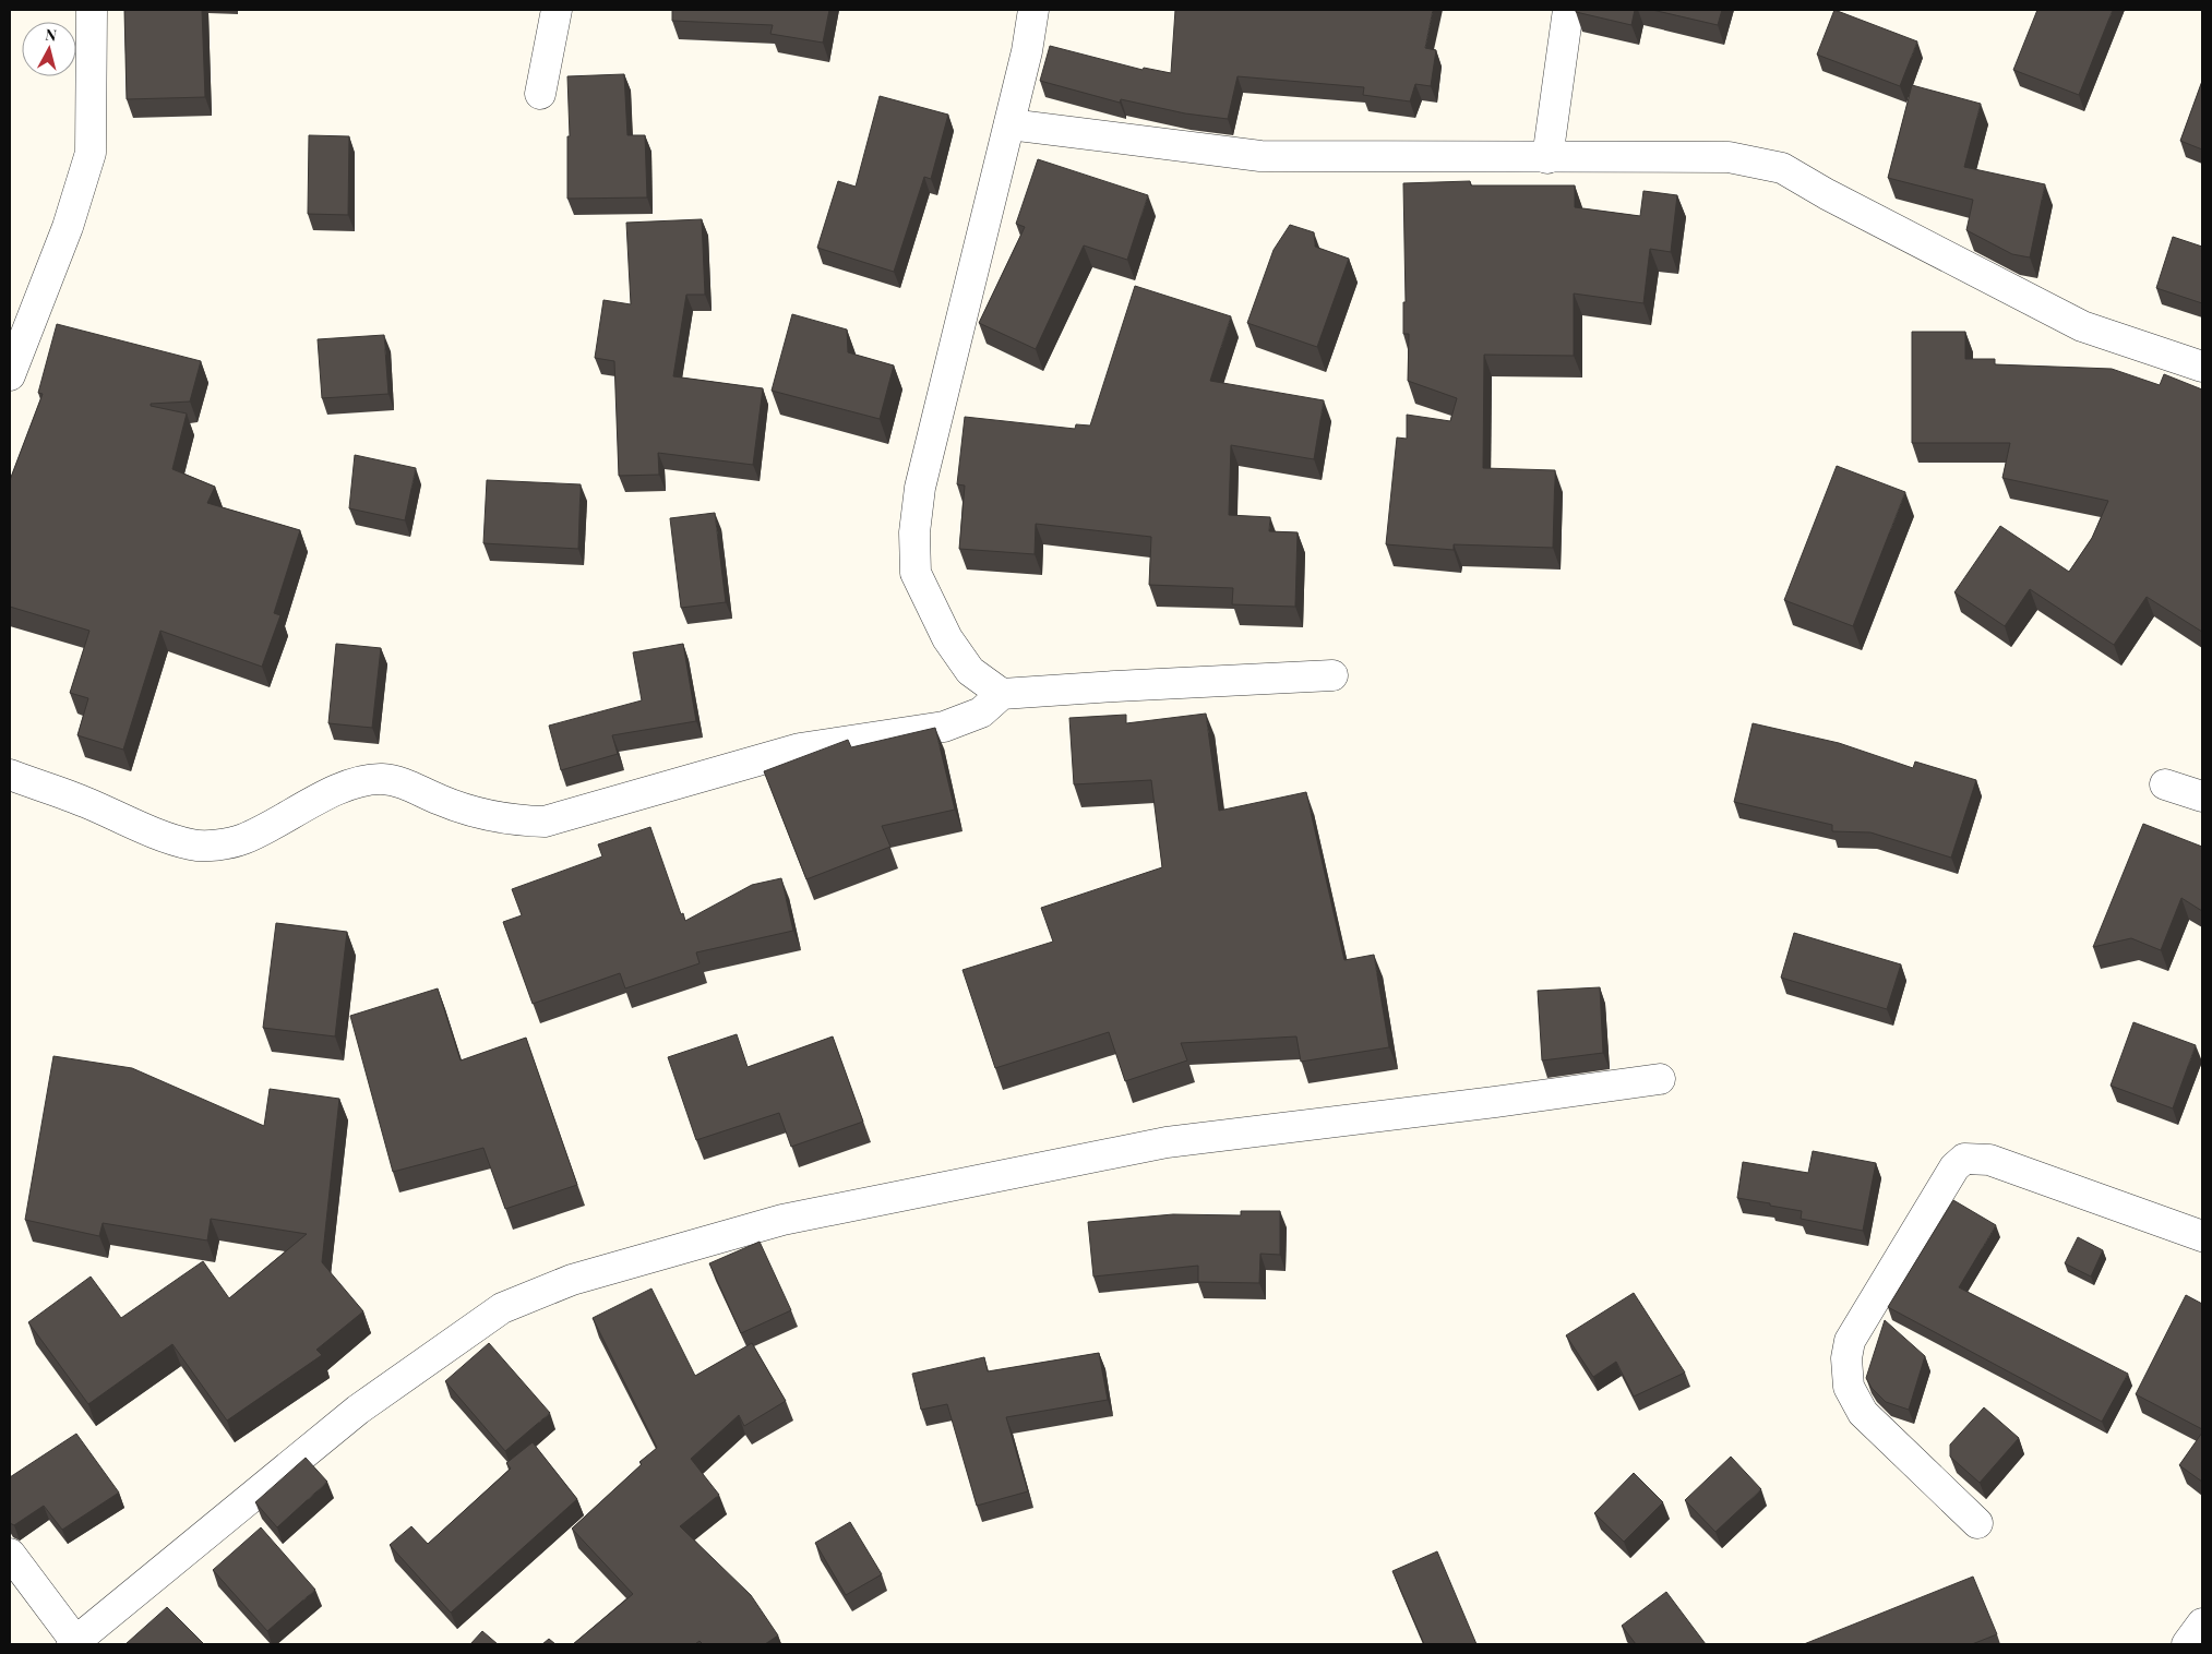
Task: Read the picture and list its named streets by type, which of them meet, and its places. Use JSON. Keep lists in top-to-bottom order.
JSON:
{
  "north": "top"
}
